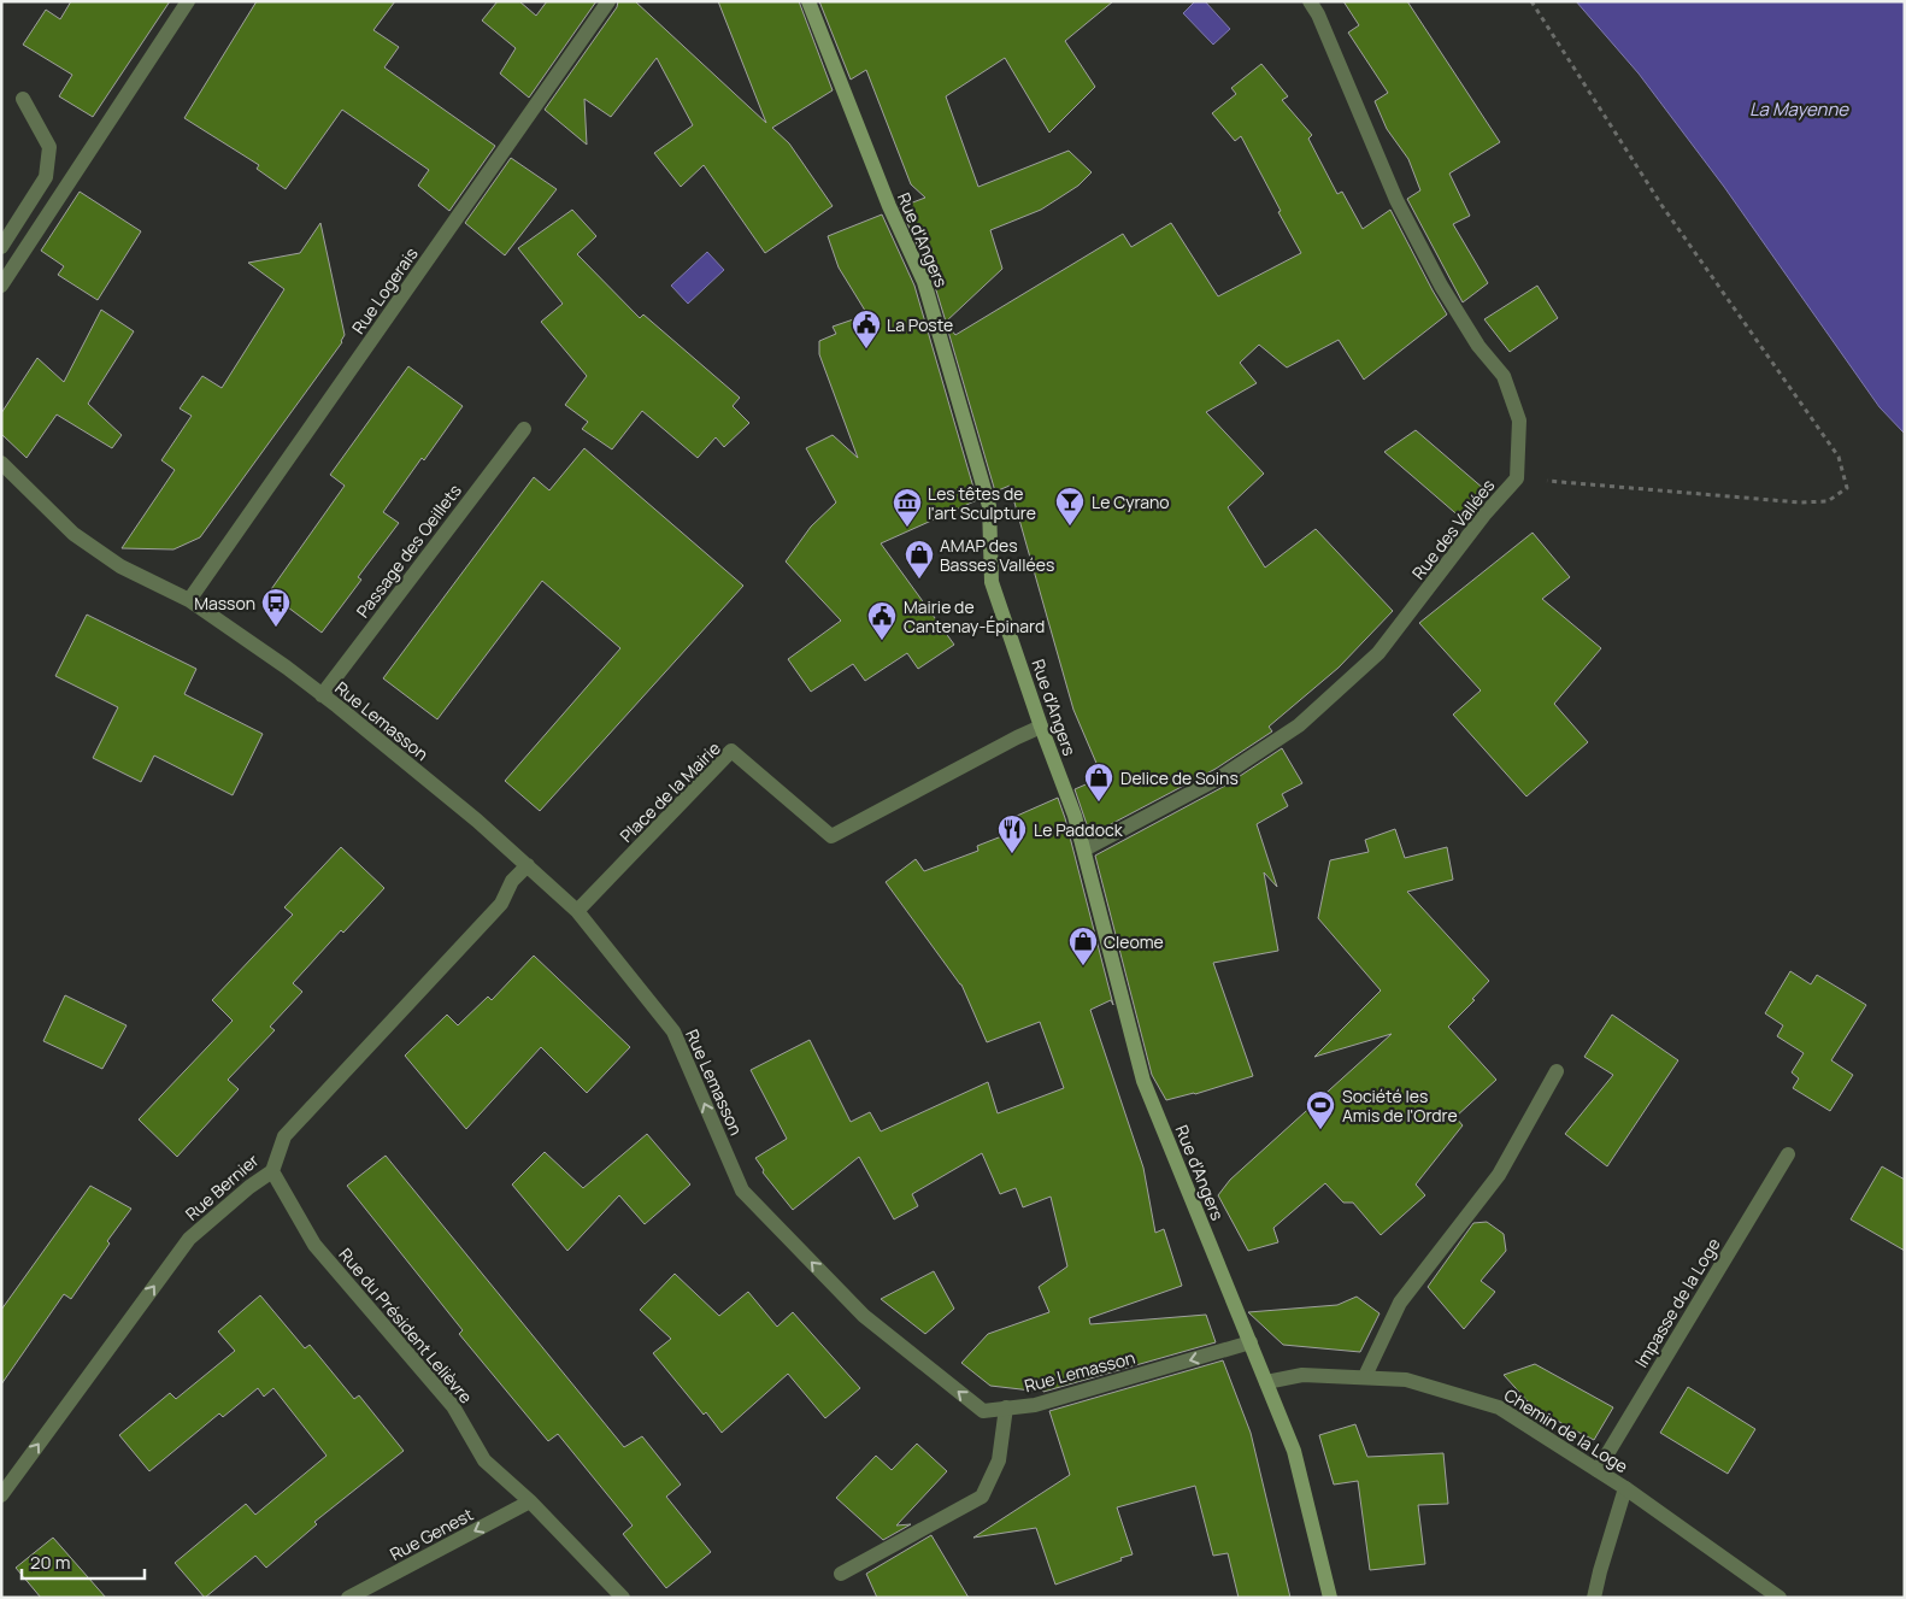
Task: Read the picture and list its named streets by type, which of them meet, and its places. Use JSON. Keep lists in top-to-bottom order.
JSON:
{
  "streets": {
    "main road": ["Rue d'Angers"],
    "street": [
      "Rue Logerais",
      "Rue des Vallées",
      "Passage des Oeillets",
      "Rue Lemasson",
      "Place de la Mairie",
      "Rue Bernier",
      "Impasse de la Loge",
      "Rue du Président Lelièvre",
      "Chemin de la Loge",
      "Rue Genest"
    ]
  },
  "crossings": [
    ["Rue d'Angers", "Rue des Vallées"],
    ["Rue d'Angers", "Rue Lemasson"],
    ["Rue d'Angers", "Place de la Mairie"],
    ["Rue d'Angers", "Chemin de la Loge"],
    ["Rue Logerais", "Rue Lemasson"],
    ["Passage des Oeillets", "Rue Lemasson"],
    ["Rue Lemasson", "Place de la Mairie"],
    ["Rue Lemasson", "Rue Bernier"],
    ["Rue Bernier", "Rue du Président Lelièvre"],
    ["Impasse de la Loge", "Chemin de la Loge"],
    ["Rue du Président Lelièvre", "Rue Genest"]
  ],
  "one_way": ["Rue Lemasson", "Rue Bernier", "Rue Genest"],
  "water": ["La Mayenne"],
  "places": {
    "public building": ["La Poste", "Mairie de Cantenay-Épinard"],
    "bar": ["Le Cyrano"],
    "museum": ["Les têtes de l'art Sculpture"],
    "shop": ["AMAP des Basses Vallées", "Delice de Soins", "Cleome"],
    "bus stop": ["Masson"],
    "restaurant": ["Le Paddock"],
    "sports": ["Société les Amis de l'Ordre"]
  },
  "scale_bar": "20 m"
}
